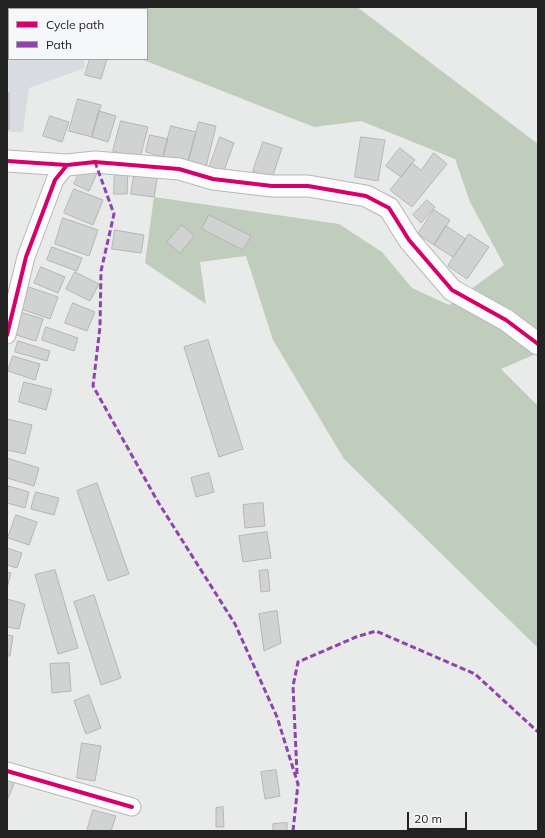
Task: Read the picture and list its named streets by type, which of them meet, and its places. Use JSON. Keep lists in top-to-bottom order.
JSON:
{
  "legend": ["Cycle path", "Path"],
  "scale_bar": "20 m"
}
